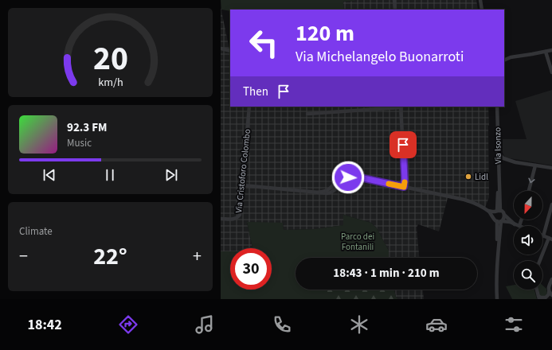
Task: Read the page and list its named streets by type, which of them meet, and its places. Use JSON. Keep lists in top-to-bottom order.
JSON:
{
  "streets": {
    "street": ["Via Isonzo", "Via Cristoforo Colombo"]
  },
  "parks": ["Parco dei Fontanili"],
  "places": ["Lidl"],
  "north": "bottom",
  "page": {
    "turn": ["120 m", "Via Michelangelo Buonarroti"],
    "then": "Then",
    "song": ["92.3 FM", "Music"],
    "tile": "Climate",
    "heat": ["−", "22°", "+"],
    "limit": "30",
    "trip": "18:43 · 1 min · 210 m",
    "tabs": "18:42",
    "gauge": ["20", "km/h"]
  }
}
